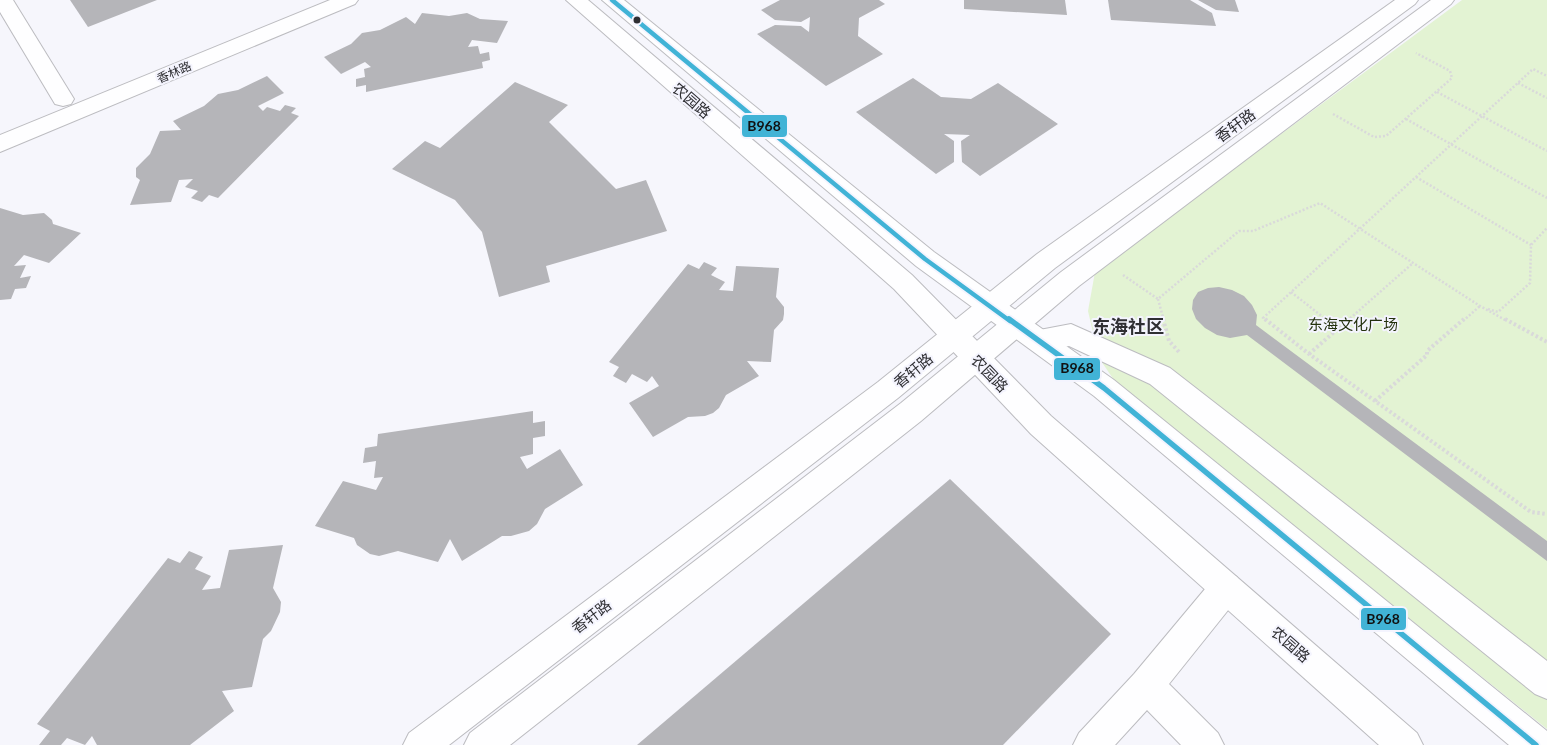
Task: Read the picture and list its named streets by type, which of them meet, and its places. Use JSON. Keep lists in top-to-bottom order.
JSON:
{
  "streets": {
    "street": ["香林路", "农园路", "香轩路"]
  },
  "crossings": [
    ["农园路", "香轩路"]
  ],
  "districts": ["东海社区"],
  "parks": ["东海文化广场"],
  "lines": ["transit line B968"]
}
